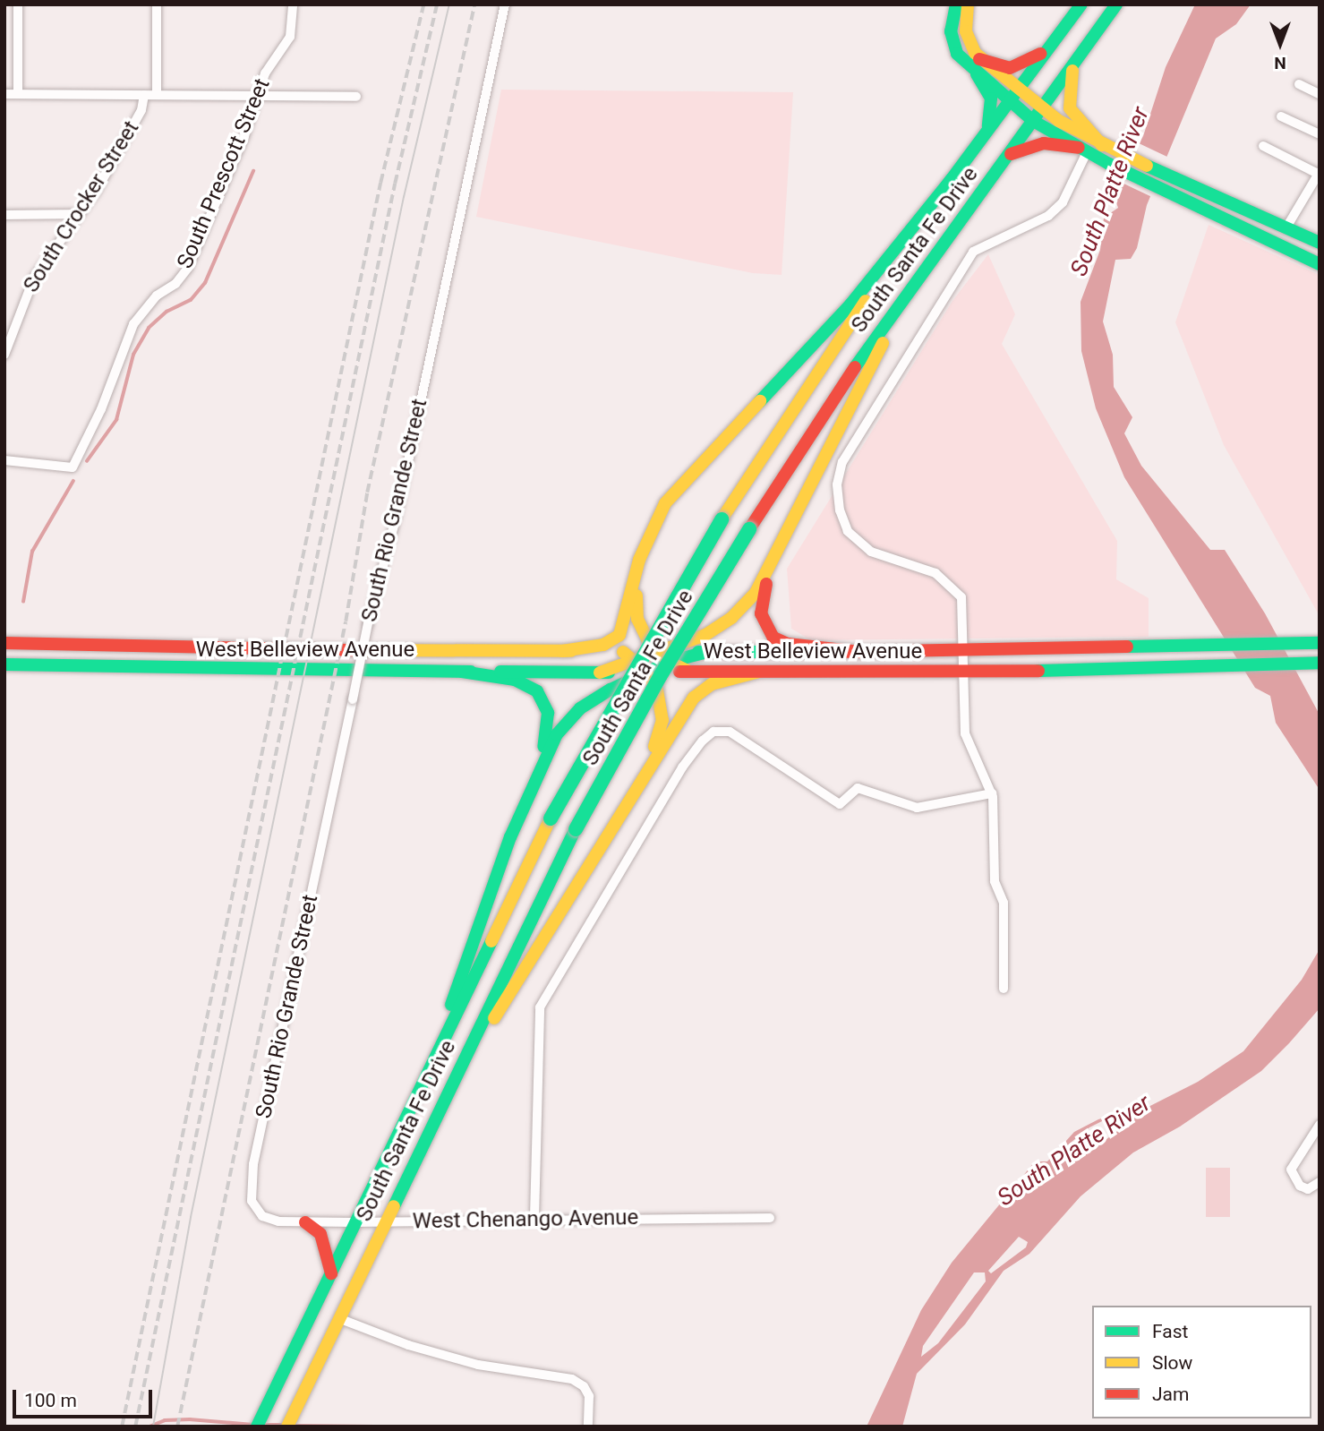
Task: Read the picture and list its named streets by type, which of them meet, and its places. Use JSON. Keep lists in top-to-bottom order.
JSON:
{
  "streets": {
    "main road": ["South Santa Fe Drive", "West Belleview Avenue"],
    "street": [
      "South Prescott Street",
      "South Crocker Street",
      "South Rio Grande Street",
      "West Chenango Avenue"
    ]
  },
  "crossings": [
    ["South Santa Fe Drive", "West Chenango Avenue"],
    ["South Rio Grande Street", "West Chenango Avenue"]
  ],
  "water": ["South Platte River"],
  "legend": ["Fast", "Slow", "Jam"],
  "scale_bar": "100 m",
  "north": "bottom"
}
